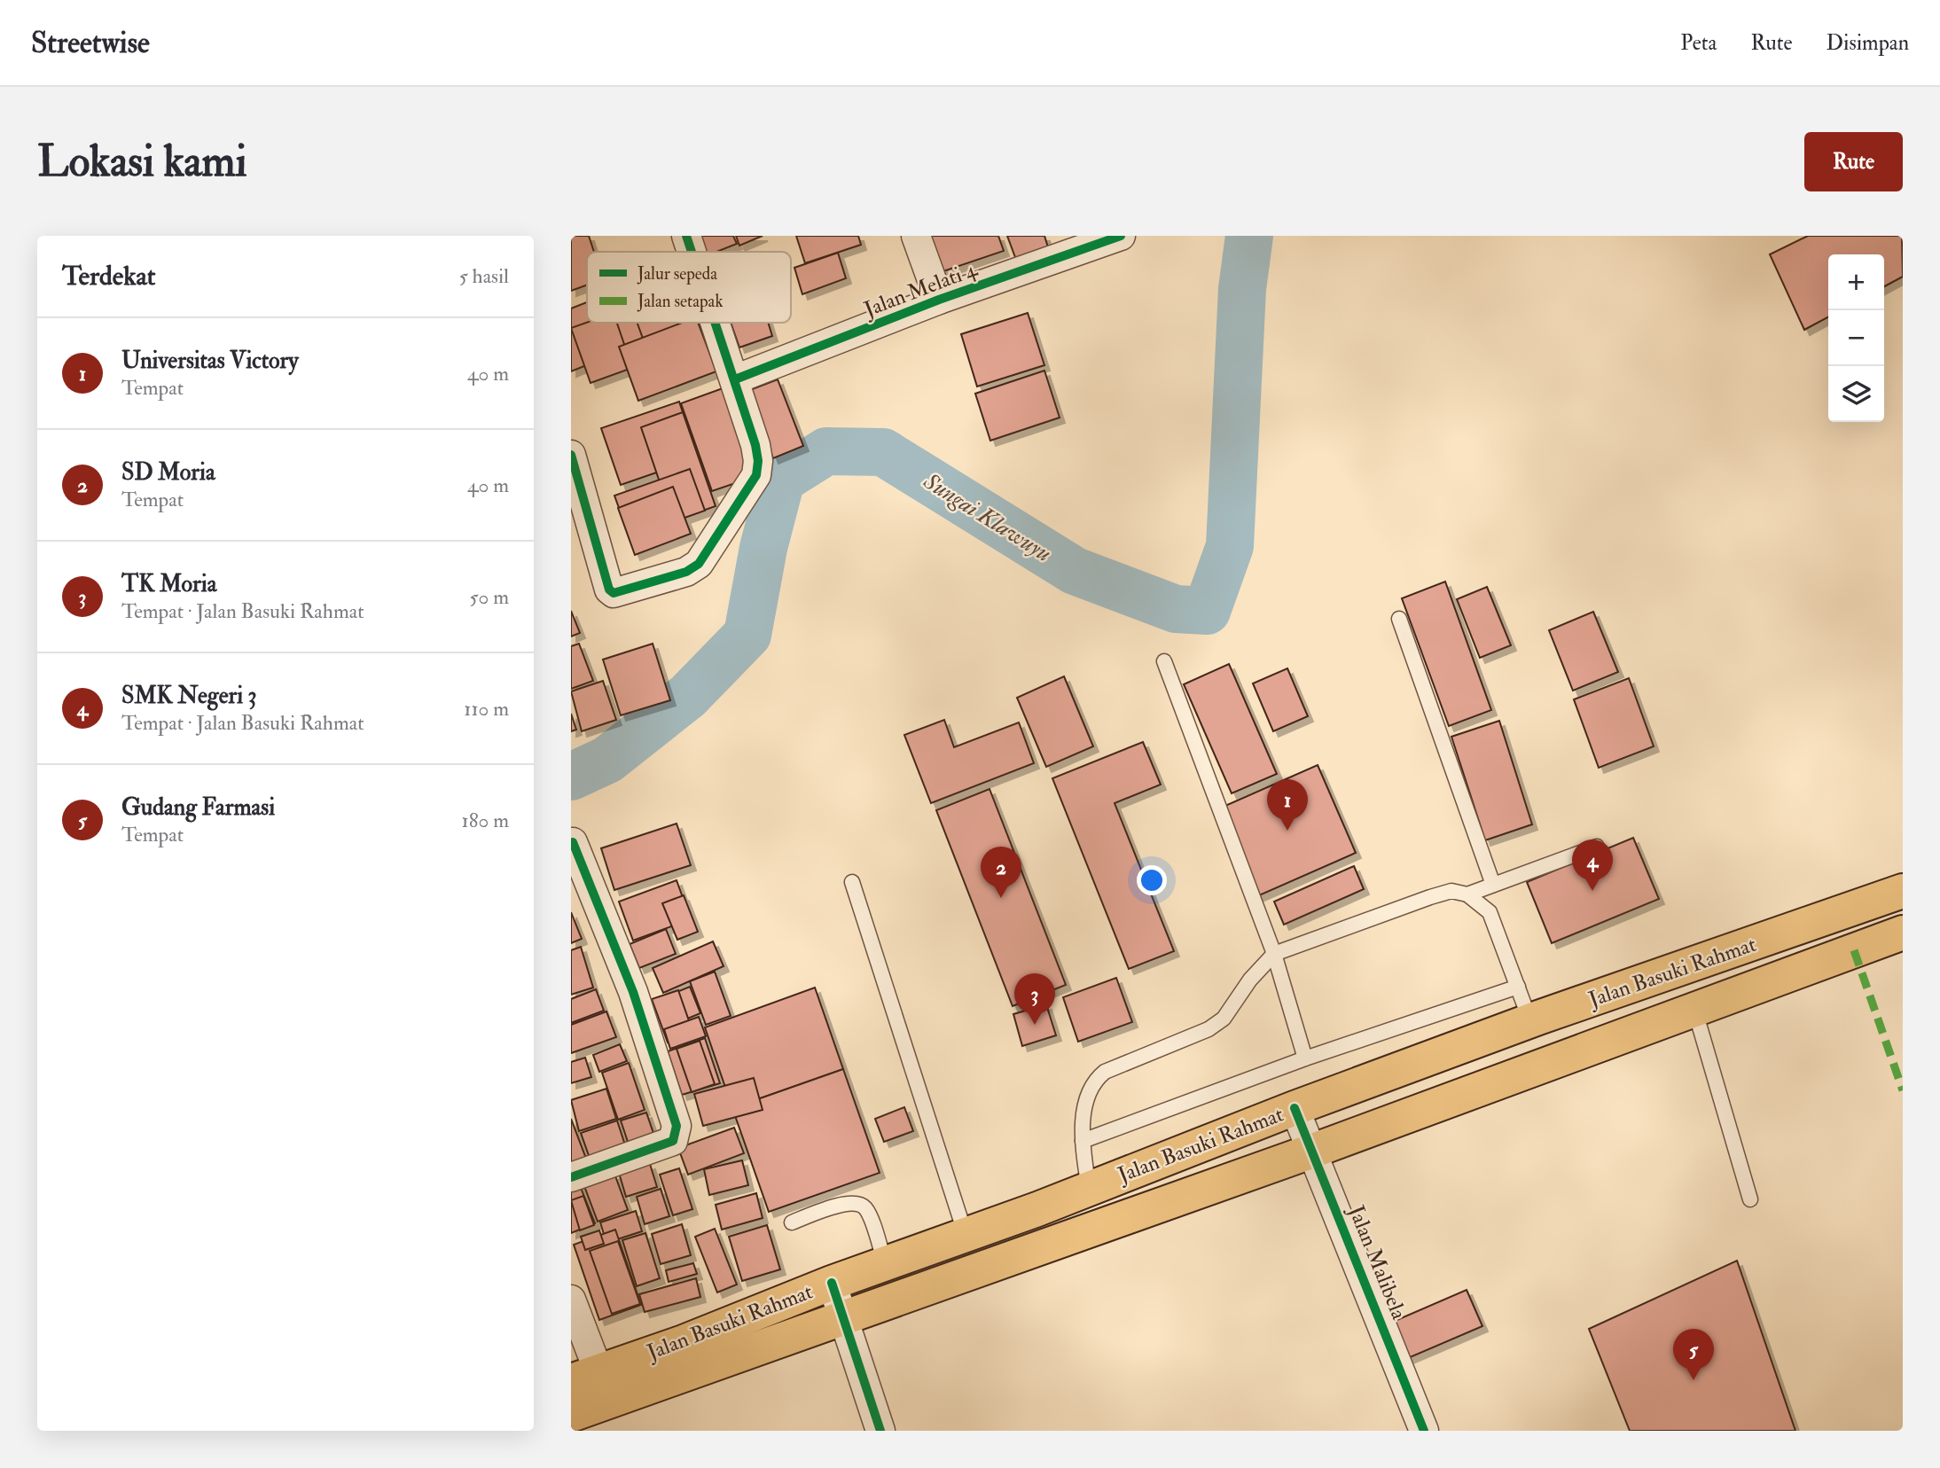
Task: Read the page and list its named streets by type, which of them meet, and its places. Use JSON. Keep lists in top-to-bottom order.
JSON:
{
  "streets": {
    "highway": ["Jalan Basuki Rahmat"],
    "street": ["Jalan Melati 4", "Jalan Malibela"]
  },
  "crossings": [
    ["Jalan Basuki Rahmat", "Jalan Malibela"]
  ],
  "water": ["Sungai Klawuyu"],
  "legend": ["Jalur sepeda", "Jalan setapak"],
  "page": {
    "header": "Streetwise",
    "nav": ["Peta", "Rute", "Disimpan"],
    "buttons": "Rute",
    "title": "Lokasi kami",
    "heading": ["Terdekat", "5 hasil"],
    "map_buttons": ["+", "−"],
    "list": [
      {
        "mark": "1",
        "name": "Universitas Victory",
        "note": "Tempat",
        "value": "40 m"
      },
      {
        "mark": "2",
        "name": "SD Moria",
        "note": "Tempat",
        "value": "40 m"
      },
      {
        "mark": "3",
        "name": "TK Moria",
        "note": "Tempat · Jalan Basuki Rahmat",
        "value": "50 m"
      },
      {
        "mark": "4",
        "name": "SMK Negeri 3",
        "note": "Tempat · Jalan Basuki Rahmat",
        "value": "110 m"
      },
      {
        "mark": "5",
        "name": "Gudang Farmasi",
        "note": "Tempat",
        "value": "180 m"
      }
    ],
    "pins": [
      "1",
      "4",
      "2",
      "3",
      "5"
    ]
  }
}
